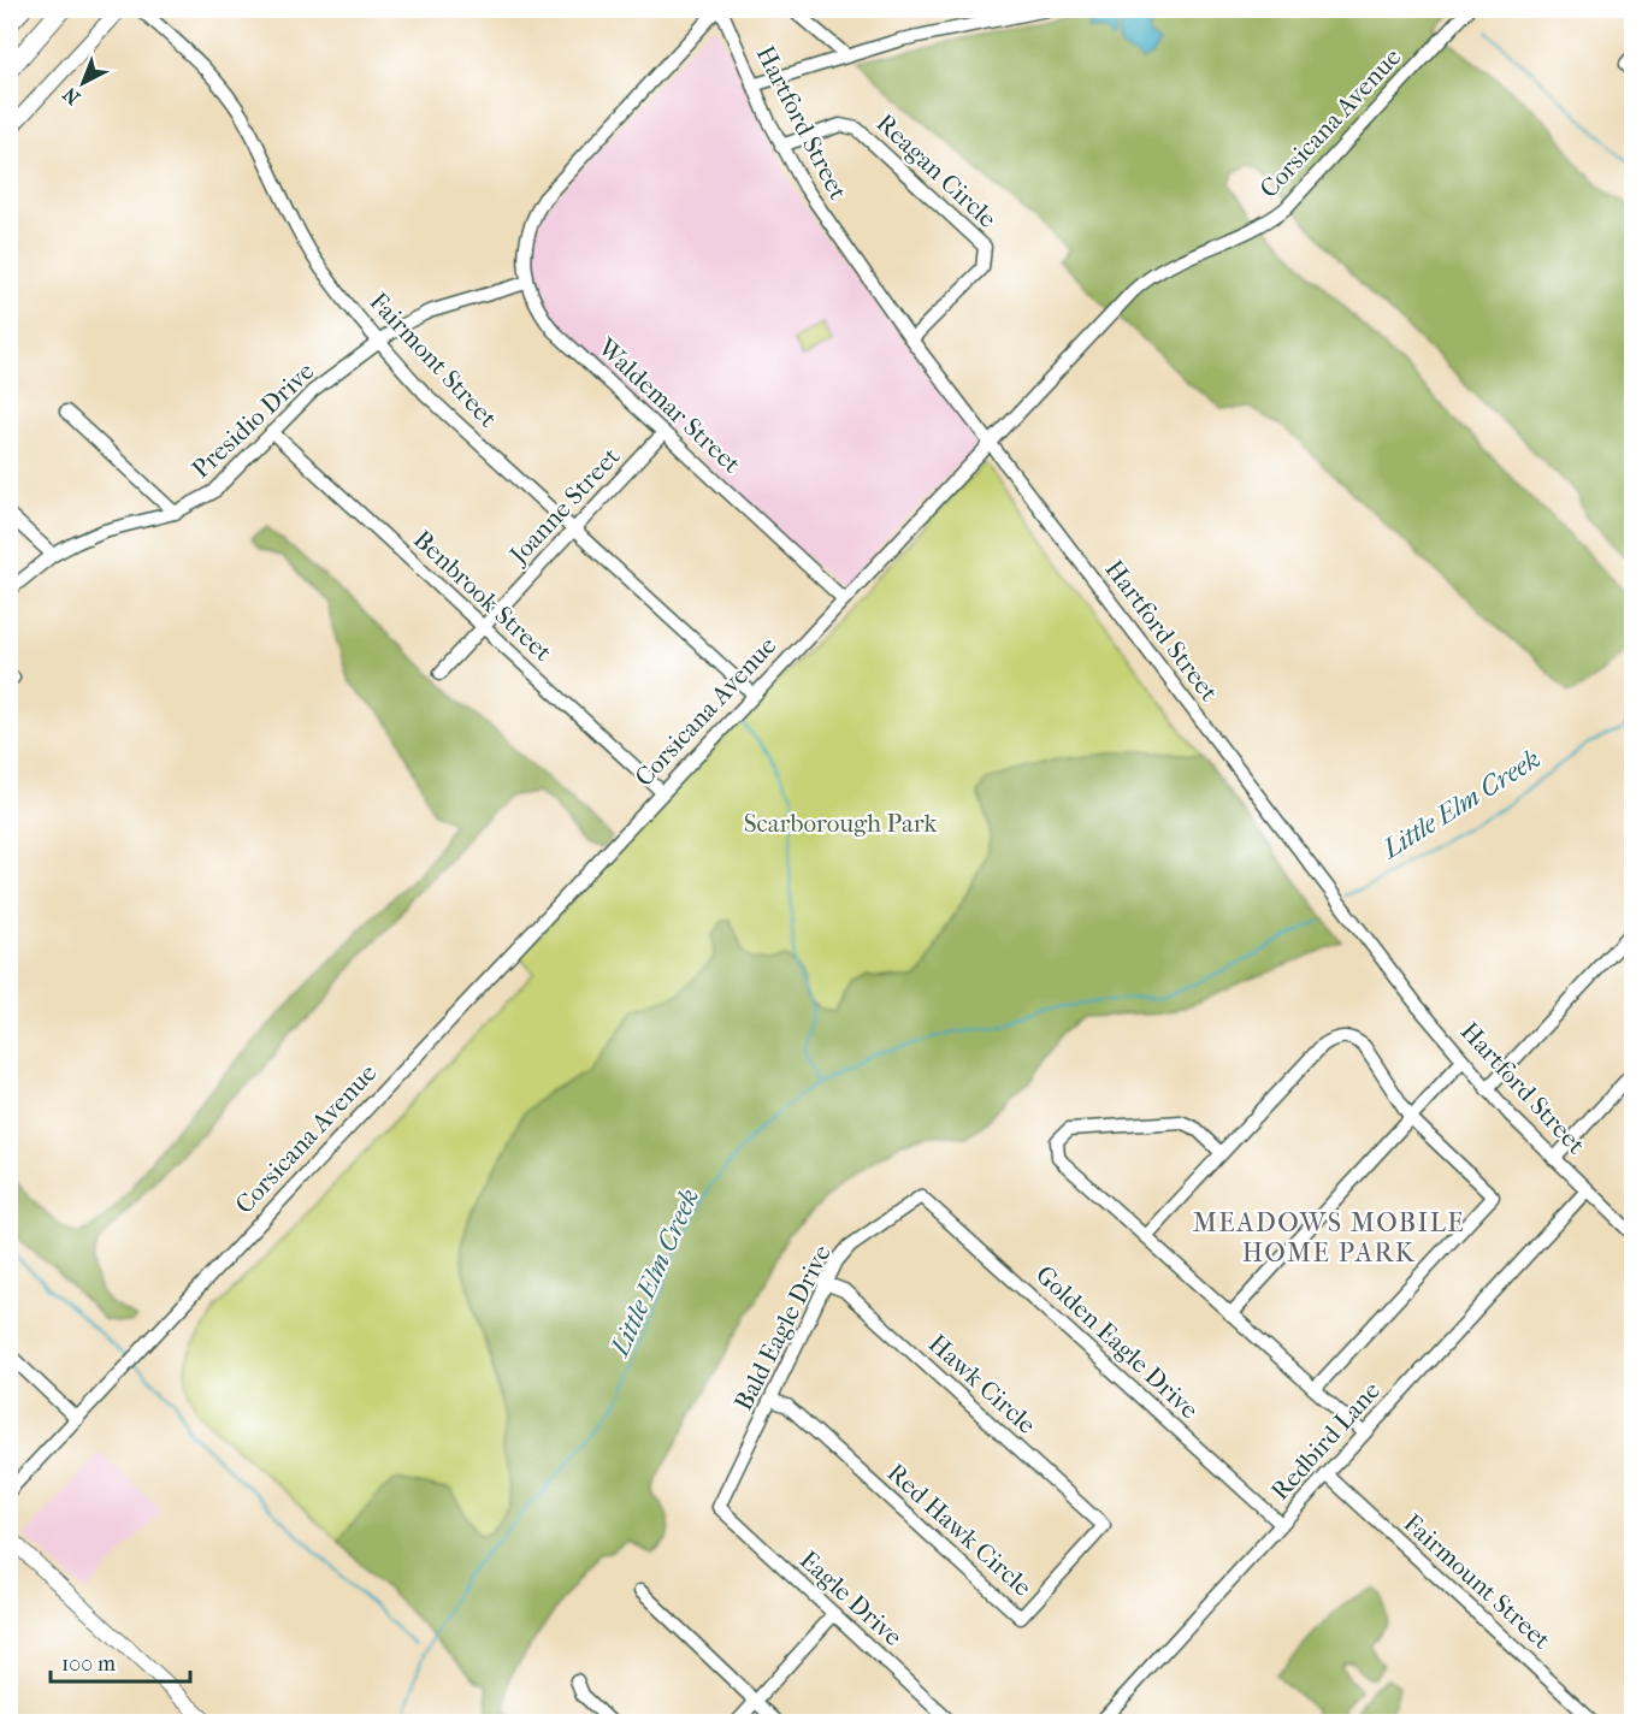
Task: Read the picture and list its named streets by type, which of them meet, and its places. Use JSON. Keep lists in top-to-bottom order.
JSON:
{
  "streets": {
    "street": [
      "Hartford Street",
      "Corsicana Avenue",
      "Reagan Circle",
      "Fairmont Street",
      "Waldemar Street",
      "Presidio Drive",
      "Joanne Street",
      "Benbrook Street",
      "Bald Eagle Drive",
      "Golden Eagle Drive",
      "Hawk Circle",
      "Redbird Lane",
      "Red Hawk Circle",
      "Fairmount Street",
      "Eagle Drive"
    ]
  },
  "crossings": [
    ["Hartford Street", "Corsicana Avenue"],
    ["Hartford Street", "Reagan Circle"],
    ["Hartford Street", "Waldemar Street"],
    ["Hartford Street", "Redbird Lane"],
    ["Corsicana Avenue", "Fairmont Street"],
    ["Corsicana Avenue", "Waldemar Street"],
    ["Corsicana Avenue", "Benbrook Street"],
    ["Fairmont Street", "Presidio Drive"],
    ["Fairmont Street", "Joanne Street"],
    ["Waldemar Street", "Presidio Drive"],
    ["Waldemar Street", "Joanne Street"],
    ["Presidio Drive", "Benbrook Street"],
    ["Joanne Street", "Benbrook Street"],
    ["Bald Eagle Drive", "Golden Eagle Drive"],
    ["Bald Eagle Drive", "Hawk Circle"],
    ["Bald Eagle Drive", "Red Hawk Circle"],
    ["Bald Eagle Drive", "Eagle Drive"],
    ["Golden Eagle Drive", "Redbird Lane"],
    ["Hawk Circle", "Red Hawk Circle"],
    ["Redbird Lane", "Fairmount Street"]
  ],
  "districts": ["MEADOWS MOBILE HOME PARK"],
  "water": ["Little Elm Creek"],
  "parks": ["Scarborough Park"],
  "scale_bar": "100 m",
  "north": "bottom left"
}
